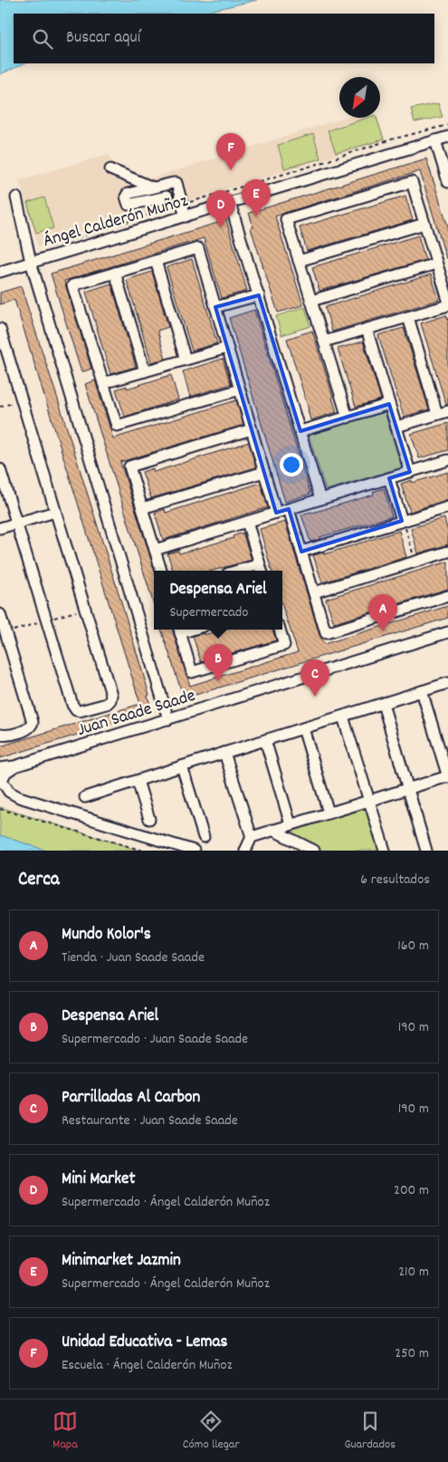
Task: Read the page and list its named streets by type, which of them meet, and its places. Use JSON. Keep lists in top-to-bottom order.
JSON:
{
  "streets": {
    "street": ["Ángel Calderón Muñoz", "Juan Saade Saade"]
  },
  "north": "bottom left",
  "page": {
    "search": "Buscar aquí",
    "pins": [
      "F",
      "E",
      "D",
      "A",
      "B",
      "C"
    ],
    "popup": ["Despensa Ariel", "Supermercado"],
    "heading": ["Cerca", "6 resultados"],
    "list": [
      {
        "mark": "A",
        "name": "Mundo Kolor's",
        "note": "Tienda · Juan Saade Saade",
        "value": "160 m"
      },
      {
        "mark": "B",
        "name": "Despensa Ariel",
        "note": "Supermercado · Juan Saade Saade",
        "value": "190 m"
      },
      {
        "mark": "C",
        "name": "Parrilladas Al Carbon",
        "note": "Restaurante · Juan Saade Saade",
        "value": "190 m"
      },
      {
        "mark": "D",
        "name": "Mini Market",
        "note": "Supermercado · Ángel Calderón Muñoz",
        "value": "200 m"
      },
      {
        "mark": "E",
        "name": "Minimarket Jazmin",
        "note": "Supermercado · Ángel Calderón Muñoz",
        "value": "210 m"
      },
      {
        "mark": "F",
        "name": "Unidad Educativa - Lemas",
        "note": "Escuela · Ángel Calderón Muñoz",
        "value": "250 m"
      }
    ],
    "nav": ["Mapa", "Cómo llegar", "Guardados"]
  }
}
